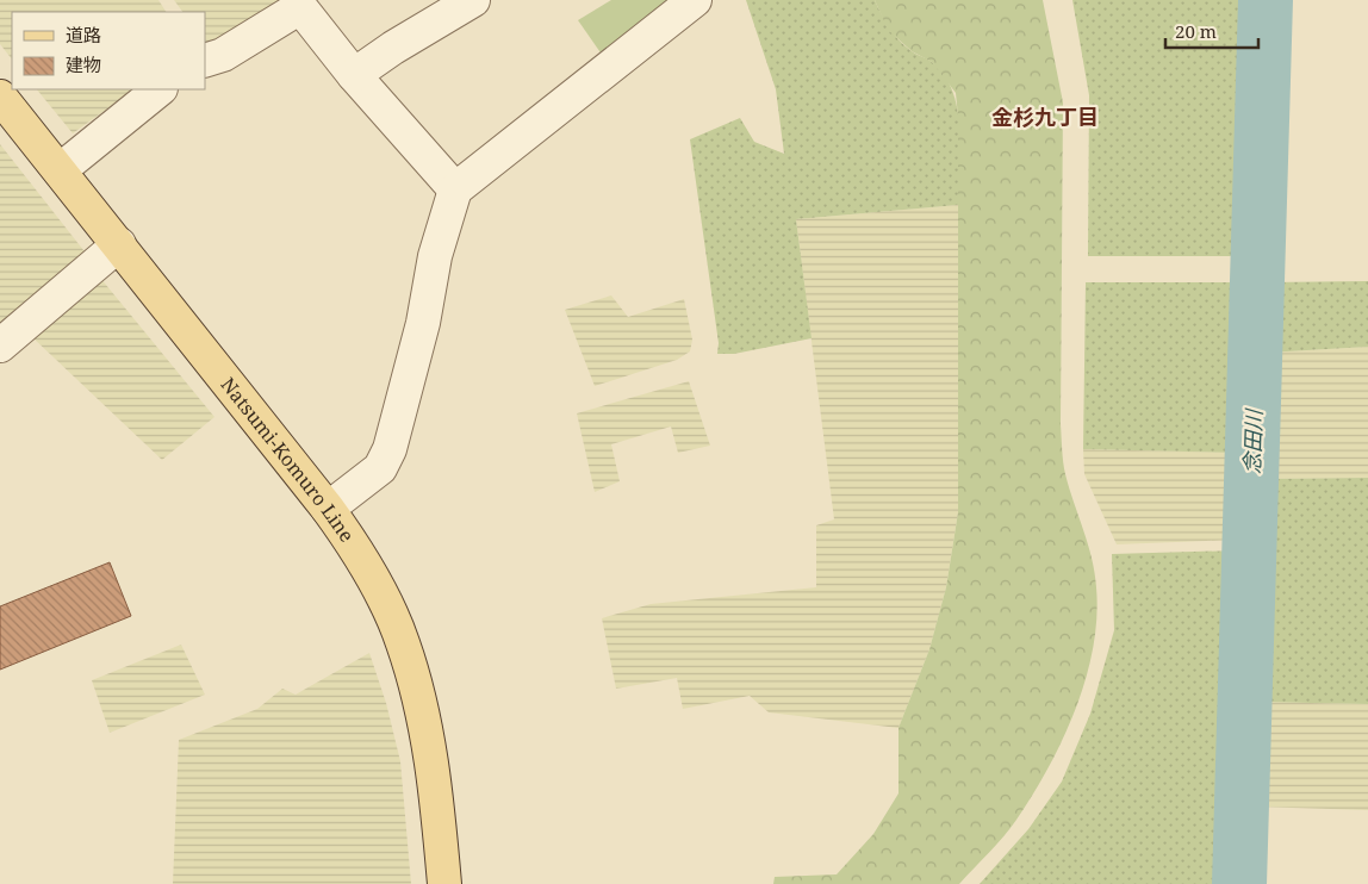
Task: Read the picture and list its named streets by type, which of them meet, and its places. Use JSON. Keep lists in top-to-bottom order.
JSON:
{
  "streets": {
    "main road": ["Natsumi-Komuro Line"]
  },
  "districts": ["金杉九丁目"],
  "water": ["念田川"],
  "legend": ["道路", "建物"],
  "scale_bar": "20 m"
}
